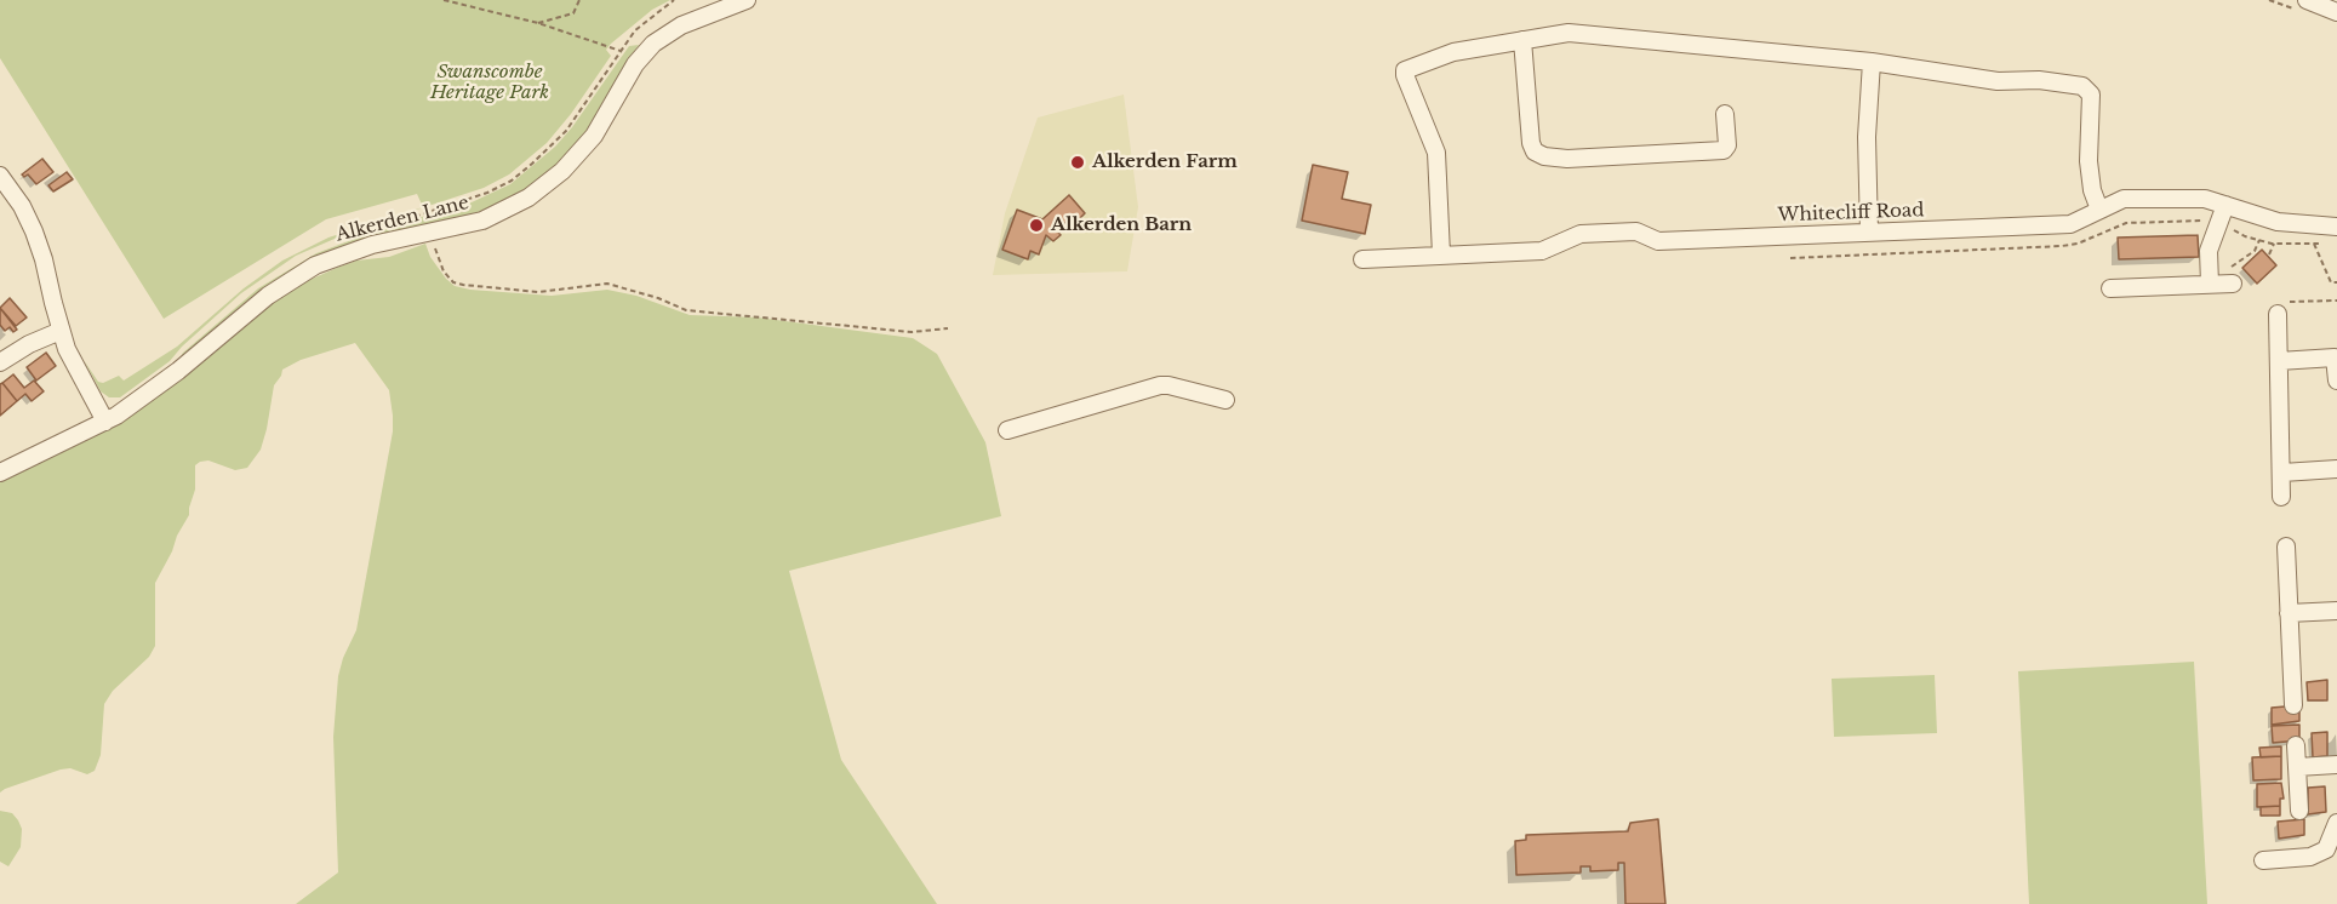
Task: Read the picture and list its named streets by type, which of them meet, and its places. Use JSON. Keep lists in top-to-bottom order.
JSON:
{
  "streets": {
    "street": ["Whitecliff Road", "Alkerden Lane"]
  },
  "parks": ["Swanscombe Heritage Park"],
  "places": ["Alkerden Farm", "Alkerden Barn"]
}
